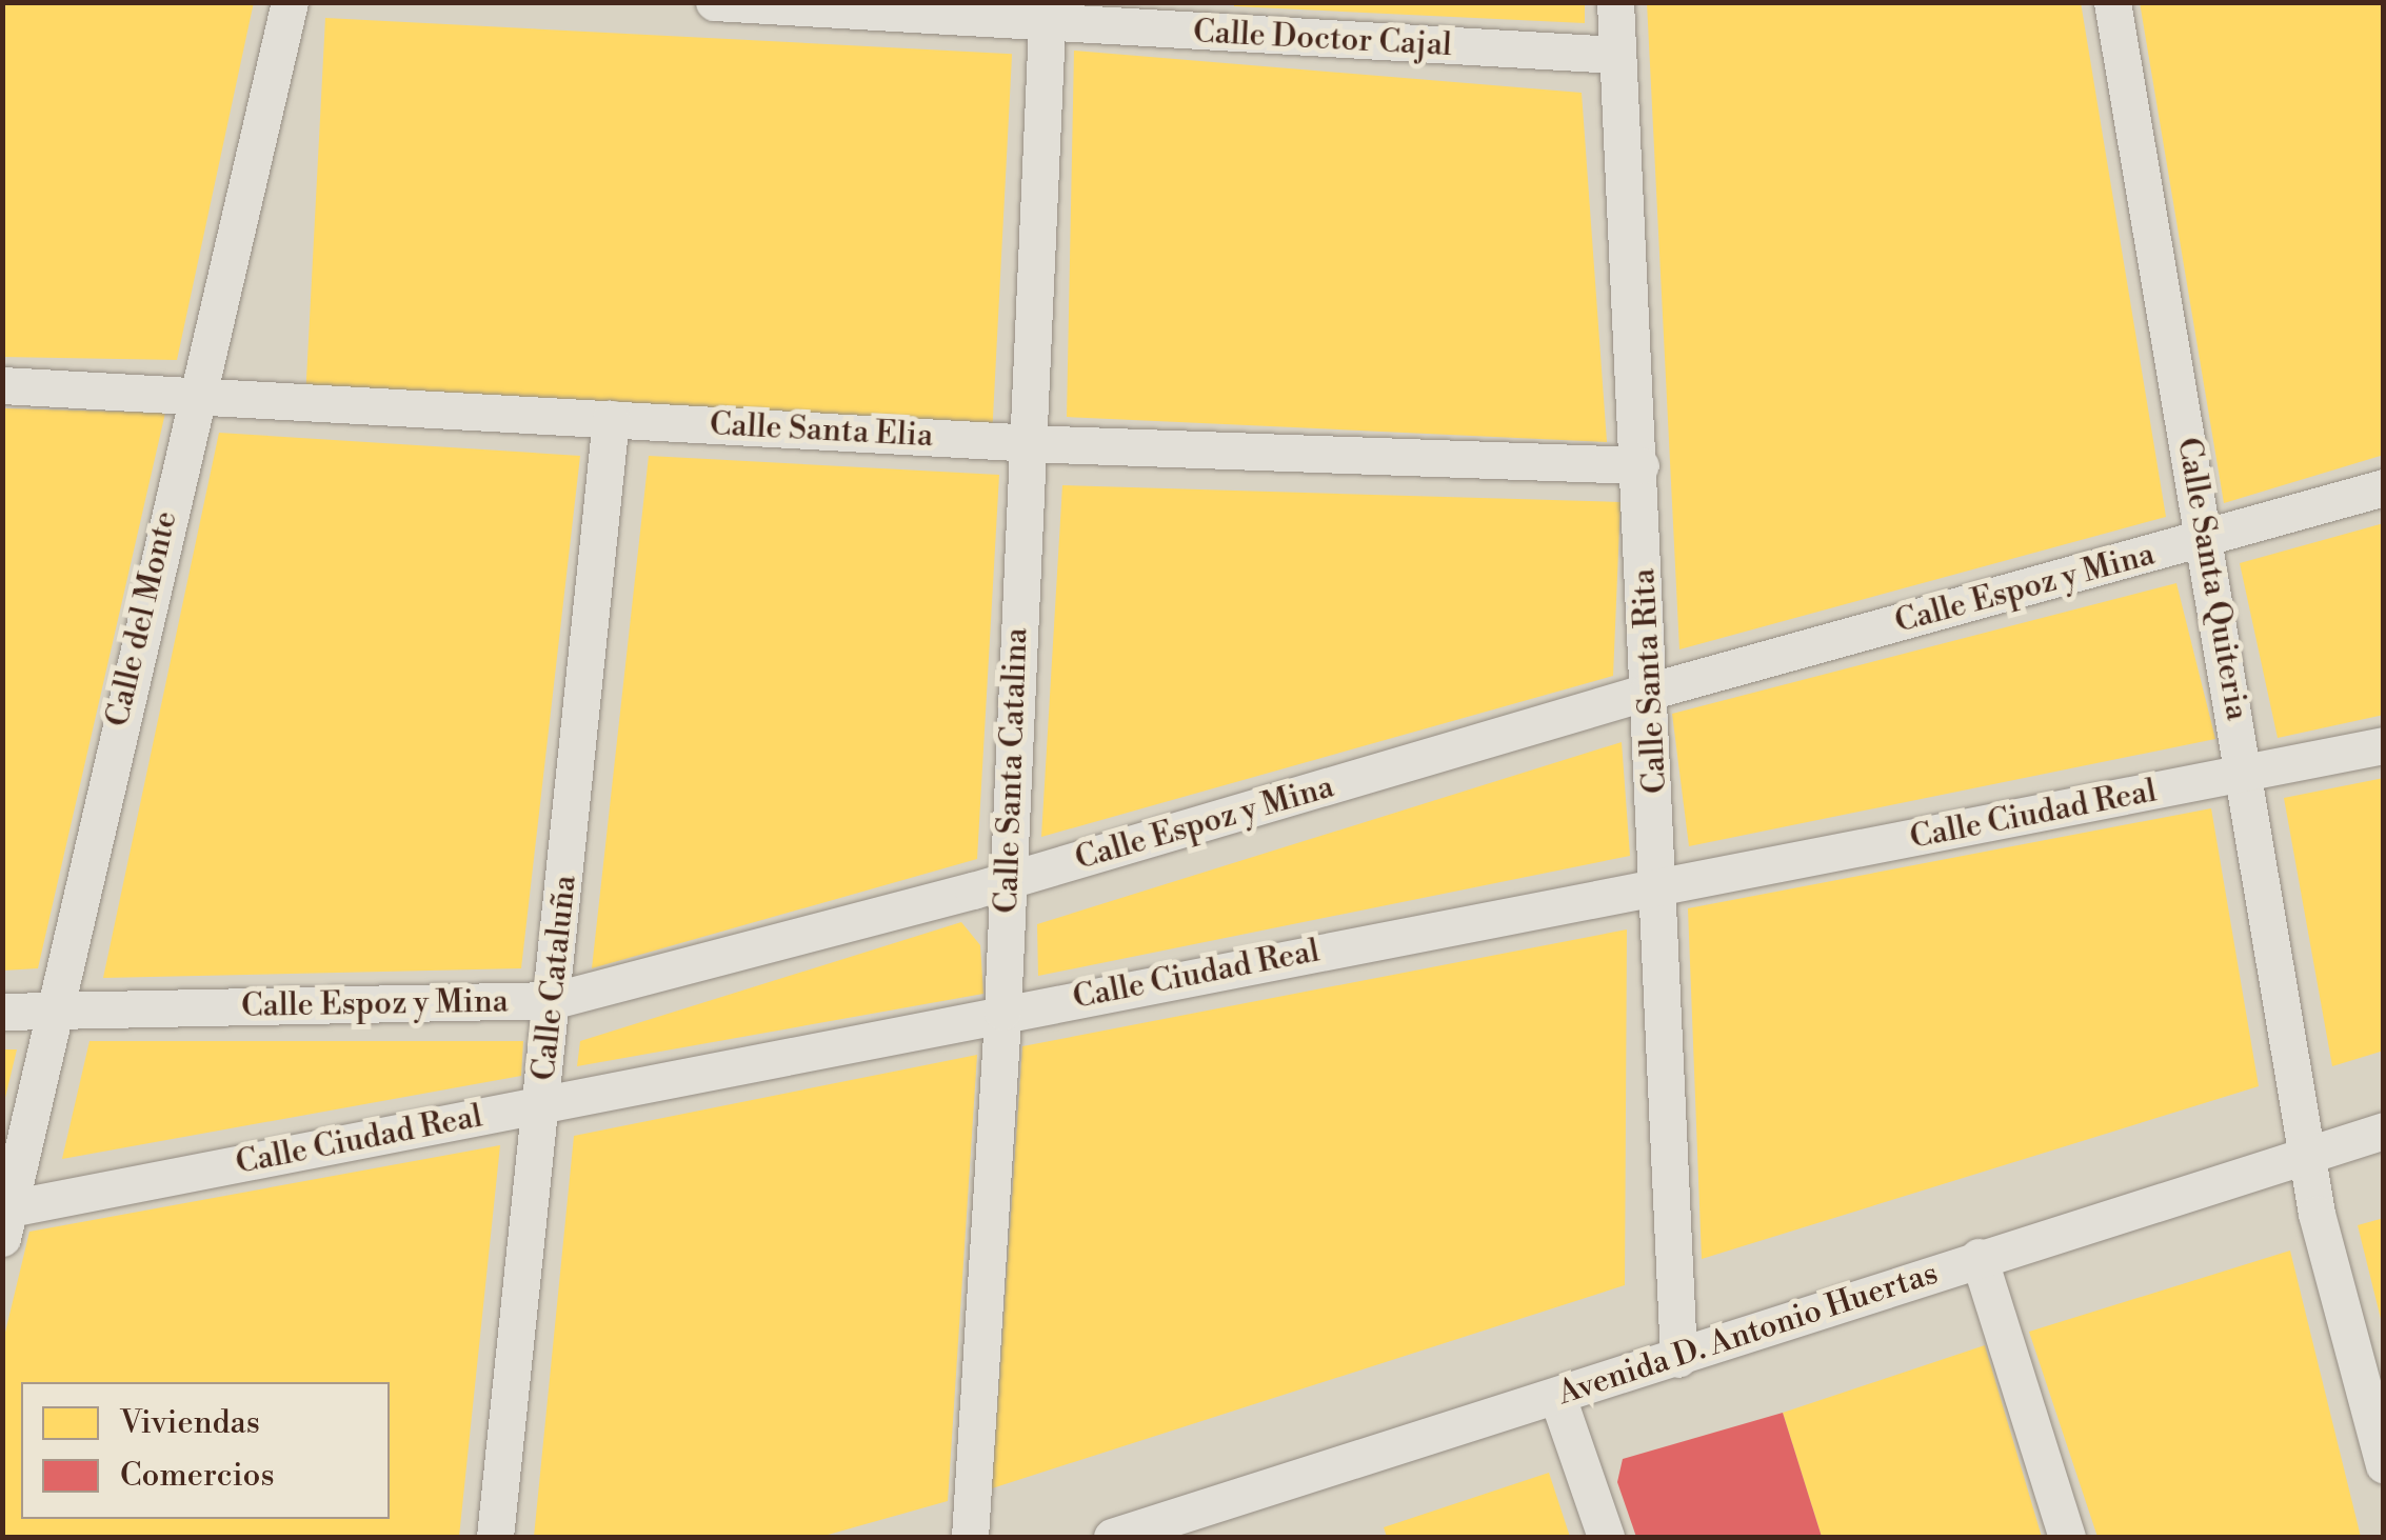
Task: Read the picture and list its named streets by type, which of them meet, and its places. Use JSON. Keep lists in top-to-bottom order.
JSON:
{
  "streets": {
    "street": [
      "Calle Doctor Cajal",
      "Calle Santa Elia",
      "Calle Santa Quiteria",
      "Calle Espoz y Mina",
      "Calle del Monte",
      "Calle Santa Rita",
      "Calle Santa Catalina",
      "Calle Ciudad Real",
      "Calle Cataluña",
      "Avenida D. Antonio Huertas"
    ]
  },
  "crossings": [
    ["Calle Doctor Cajal", "Calle Santa Rita"],
    ["Calle Doctor Cajal", "Calle Santa Catalina"],
    ["Calle Santa Elia", "Calle del Monte"],
    ["Calle Santa Elia", "Calle Santa Rita"],
    ["Calle Santa Elia", "Calle Santa Catalina"],
    ["Calle Santa Elia", "Calle Cataluña"],
    ["Calle Santa Quiteria", "Calle Espoz y Mina"],
    ["Calle Santa Quiteria", "Calle Ciudad Real"],
    ["Calle Santa Quiteria", "Avenida D. Antonio Huertas"],
    ["Calle Espoz y Mina", "Calle del Monte"],
    ["Calle Espoz y Mina", "Calle Santa Rita"],
    ["Calle Espoz y Mina", "Calle Santa Catalina"],
    ["Calle Espoz y Mina", "Calle Cataluña"],
    ["Calle del Monte", "Calle Ciudad Real"],
    ["Calle Santa Rita", "Calle Ciudad Real"],
    ["Calle Santa Rita", "Avenida D. Antonio Huertas"],
    ["Calle Santa Catalina", "Calle Ciudad Real"],
    ["Calle Ciudad Real", "Calle Cataluña"]
  ],
  "legend": ["Viviendas", "Comercios"]
}
